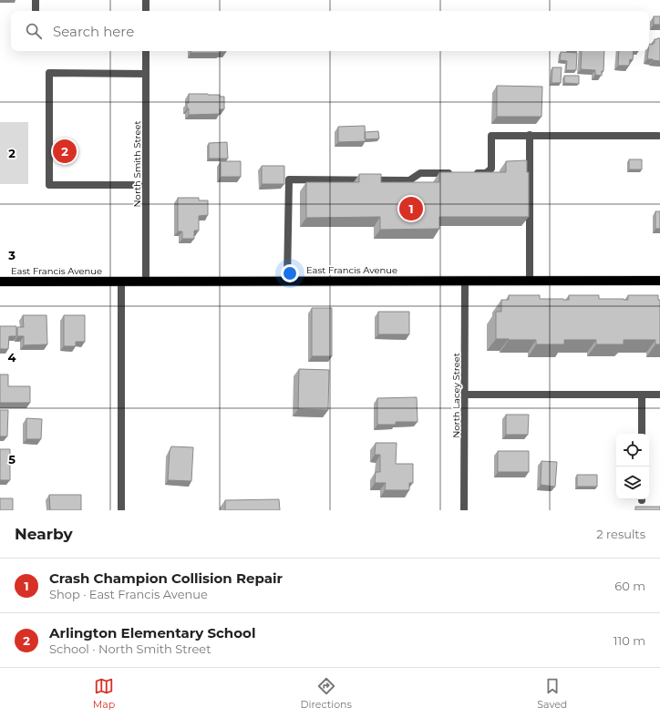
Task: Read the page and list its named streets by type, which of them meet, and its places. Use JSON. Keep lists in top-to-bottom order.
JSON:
{
  "streets": {
    "main road": ["East Francis Avenue"],
    "street": ["North Smith Street", "North Lacey Street"]
  },
  "crossings": [
    ["North Smith Street", "East Francis Avenue"],
    ["East Francis Avenue", "North Lacey Street"]
  ],
  "page": {
    "search": "Search here",
    "pins": ["2", "1"],
    "heading": ["Nearby", "2 results"],
    "list": [
      {
        "mark": "1",
        "name": "Crash Champion Collision Repair",
        "note": "Shop · East Francis Avenue",
        "value": "60 m"
      },
      {
        "mark": "2",
        "name": "Arlington Elementary School",
        "note": "School · North Smith Street",
        "value": "110 m"
      }
    ],
    "nav": ["Map", "Directions", "Saved"]
  },
  "grid": {
    "rows": [
      "2",
      "3",
      "4",
      "5"
    ]
  }
}
